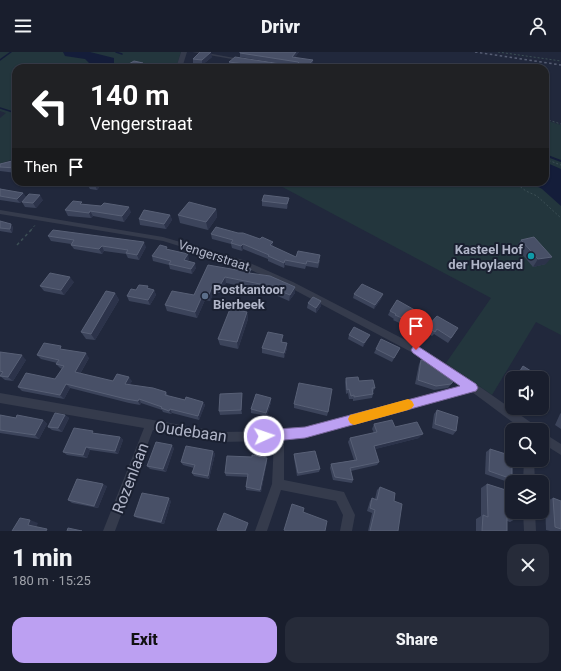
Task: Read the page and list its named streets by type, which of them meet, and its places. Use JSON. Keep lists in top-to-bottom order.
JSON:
{
  "streets": {
    "street": ["Vengerstraat", "Oudebaan", "Rozenlaan"]
  },
  "crossings": [
    ["Vengerstraat", "Oudebaan"],
    ["Oudebaan", "Rozenlaan"]
  ],
  "places": ["Kasteel Hof der Hoylaerd", "Postkantoor Bierbeek"],
  "page": {
    "header": "Drivr",
    "turn": ["140 m", "Vengerstraat"],
    "then": "Then",
    "heading": ["1 min", "180 m · 15:25"],
    "buttons": ["Exit", "Share"]
  }
}
